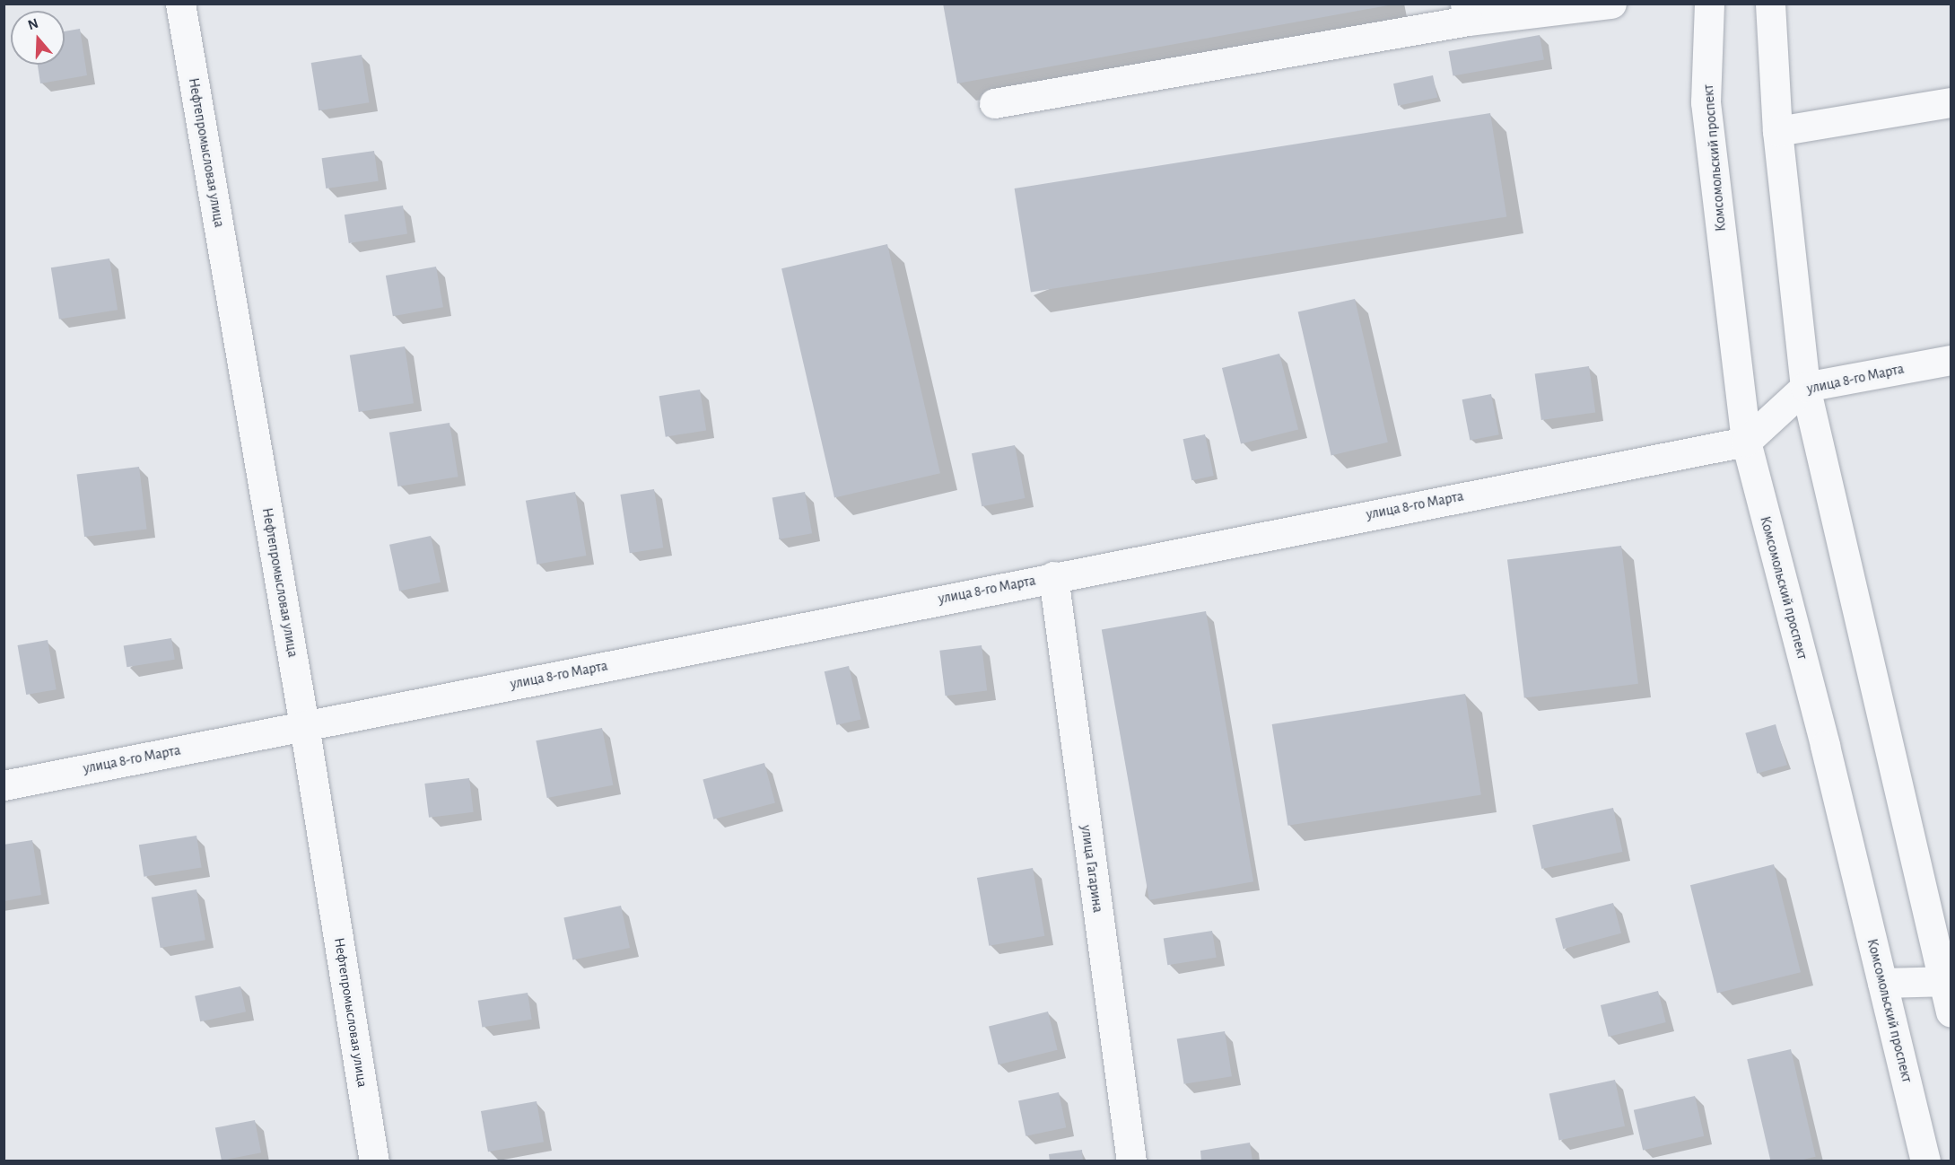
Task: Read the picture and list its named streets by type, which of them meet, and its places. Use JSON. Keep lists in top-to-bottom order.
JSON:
{
  "streets": {
    "street": [
      "Нефтепромысловая улица",
      "Комсомольский проспект",
      "улица 8-го Марта",
      "улица Гагарина"
    ]
  },
  "crossings": [
    ["Нефтепромысловая улица", "улица 8-го Марта"],
    ["Комсомольский проспект", "улица 8-го Марта"],
    ["улица 8-го Марта", "улица Гагарина"]
  ],
  "north": "top"
}
